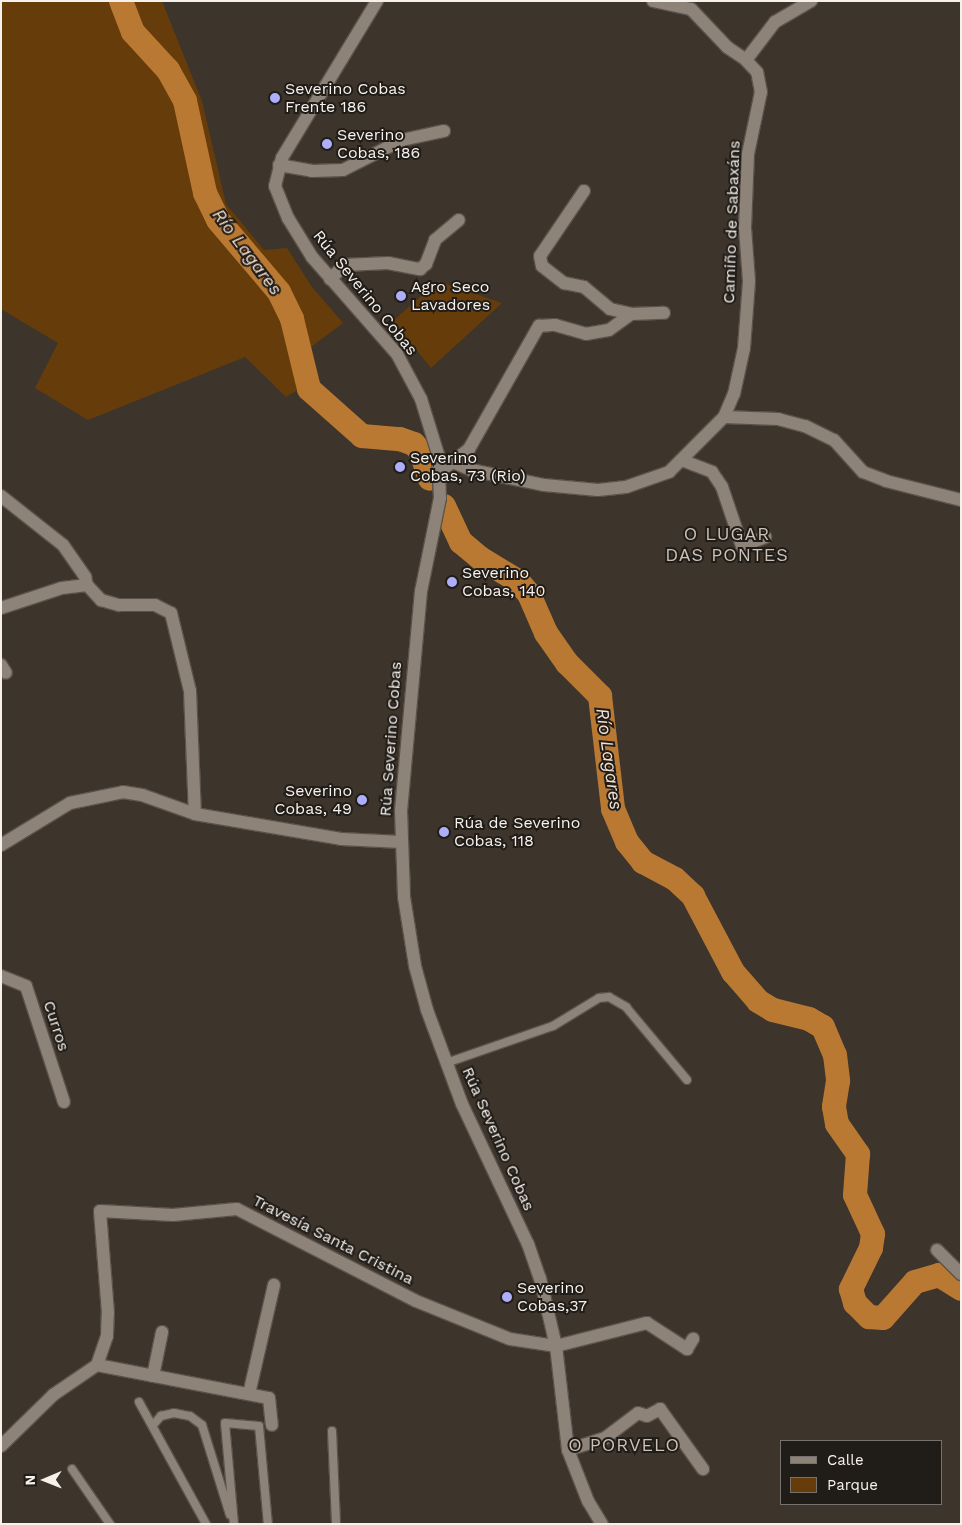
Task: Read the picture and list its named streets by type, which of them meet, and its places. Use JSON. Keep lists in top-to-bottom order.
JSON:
{
  "streets": {
    "street": [
      "Camiño de Sabaxáns",
      "Rúa Severino Cobas",
      "Curros",
      "Travesía Santa Cristina"
    ]
  },
  "crossings": [
    ["Rúa Severino Cobas", "Travesía Santa Cristina"]
  ],
  "districts": ["O LUGAR DAS PONTES", "O PORVELO"],
  "water": ["Río Lagares"],
  "places": [
    "Severino Cobas Frente 186",
    "Severino Cobas, 186",
    "Agro Seco Lavadores",
    "Severino Cobas, 73 (Rio)",
    "Severino Cobas, 140",
    "Severino Cobas, 49",
    "Rúa de Severino Cobas, 118",
    "Severino Cobas,37"
  ],
  "legend": ["Calle", "Parque"],
  "north": "left"
}
